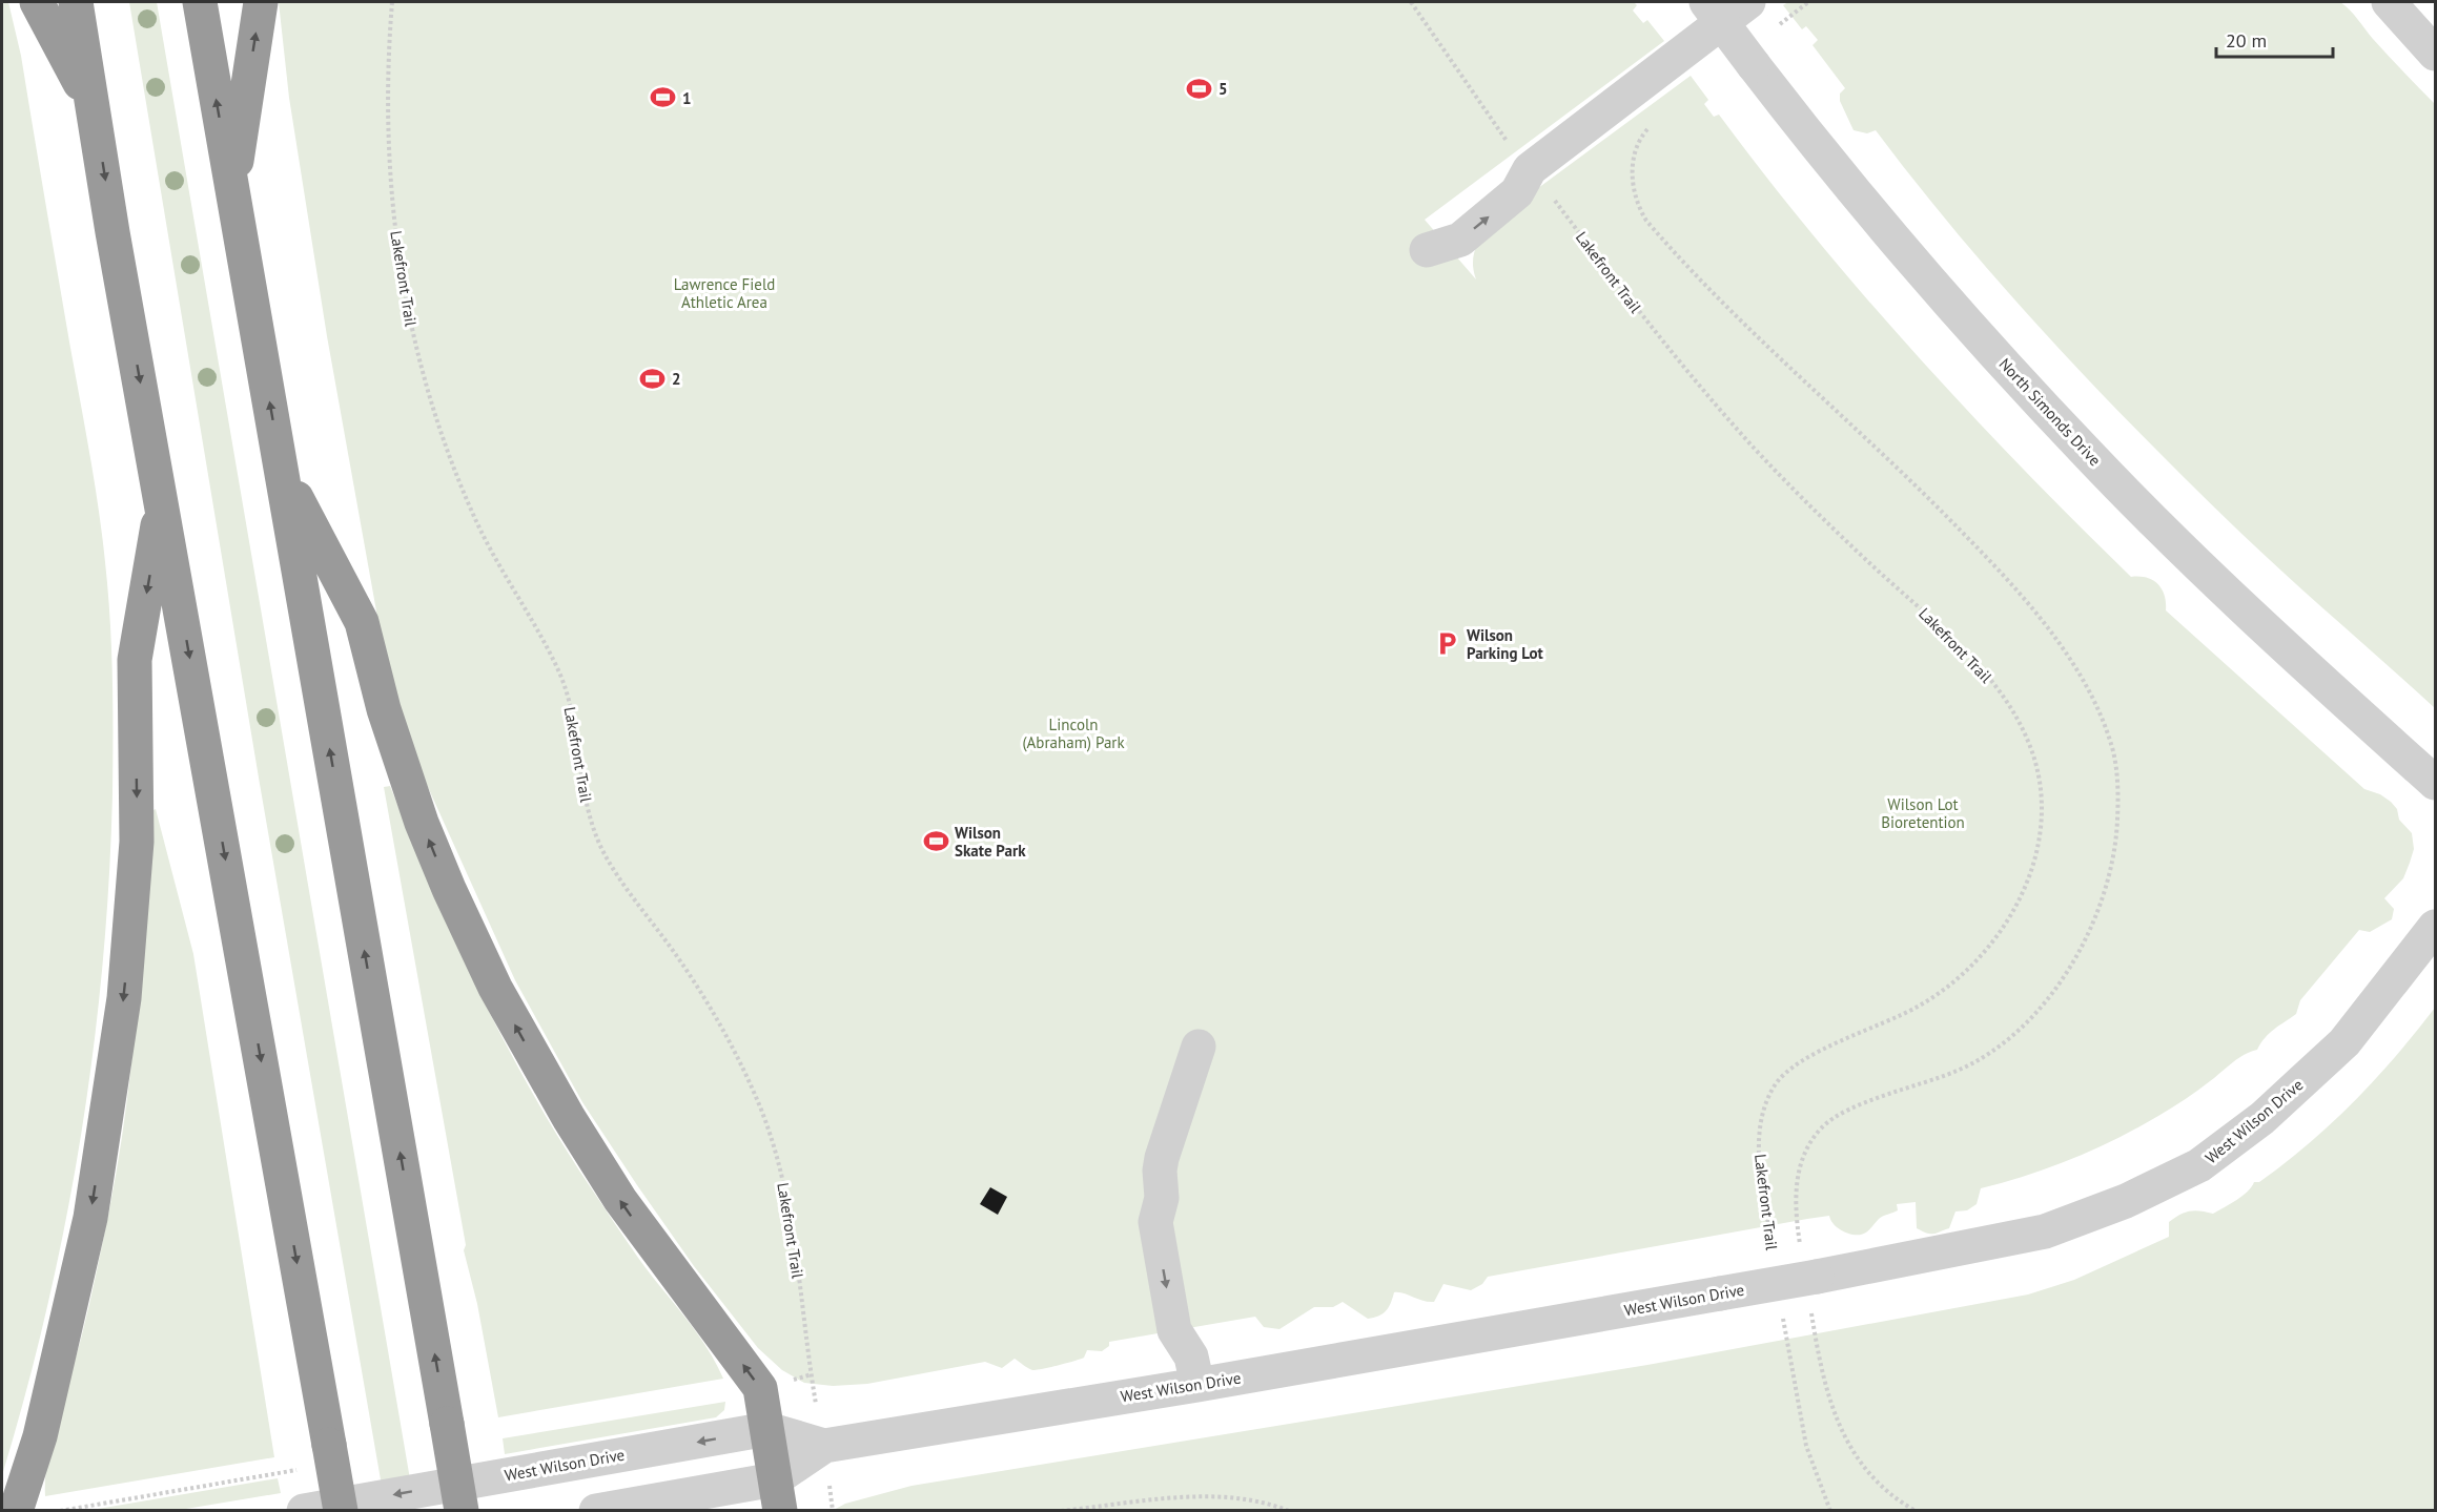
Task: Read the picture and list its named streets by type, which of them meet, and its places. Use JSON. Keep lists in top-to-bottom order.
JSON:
{
  "streets": {
    "street": ["North Simonds Drive", "West Wilson Drive"],
    "path": ["Lakefront Trail"]
  },
  "parks": ["Lawrence Field Athletic Area", "Lincoln (Abraham) Park", "Wilson Lot Bioretention"],
  "places": {
    "sports": [
      "5",
      "1",
      "2",
      "Wilson Skate Park"
    ],
    "parking": ["Wilson Parking Lot"]
  },
  "scale_bar": "20 m"
}
